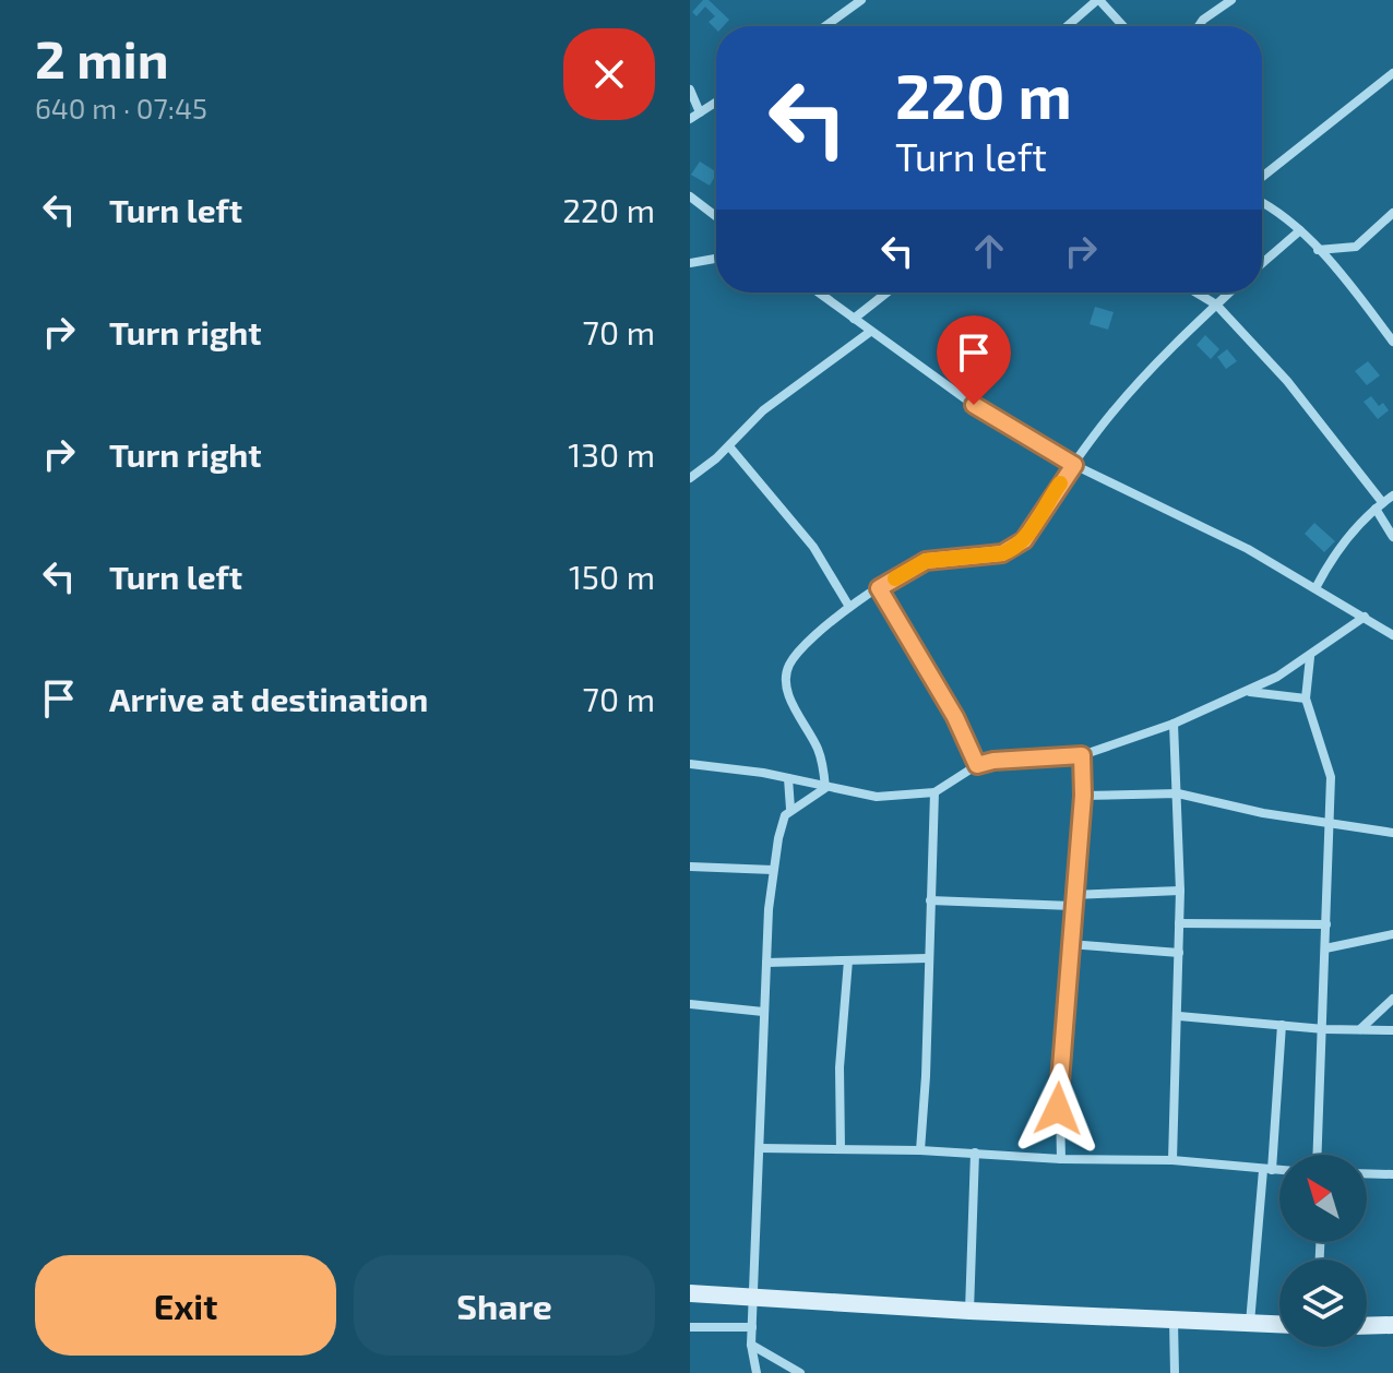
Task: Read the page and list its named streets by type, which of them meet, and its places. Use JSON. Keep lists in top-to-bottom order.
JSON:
{
  "north": "top left",
  "page": {
    "heading": ["2 min", "640 m · 07:45"],
    "turn": ["220 m", "Turn left"],
    "list": [
      {
        "name": "Turn left",
        "value": "220 m"
      },
      {
        "name": "Turn right",
        "value": "70 m"
      },
      {
        "name": "Turn right",
        "value": "130 m"
      },
      {
        "name": "Turn left",
        "value": "150 m"
      },
      {
        "name": "Arrive at destination",
        "value": "70 m"
      }
    ],
    "buttons": ["Exit", "Share"]
  }
}
